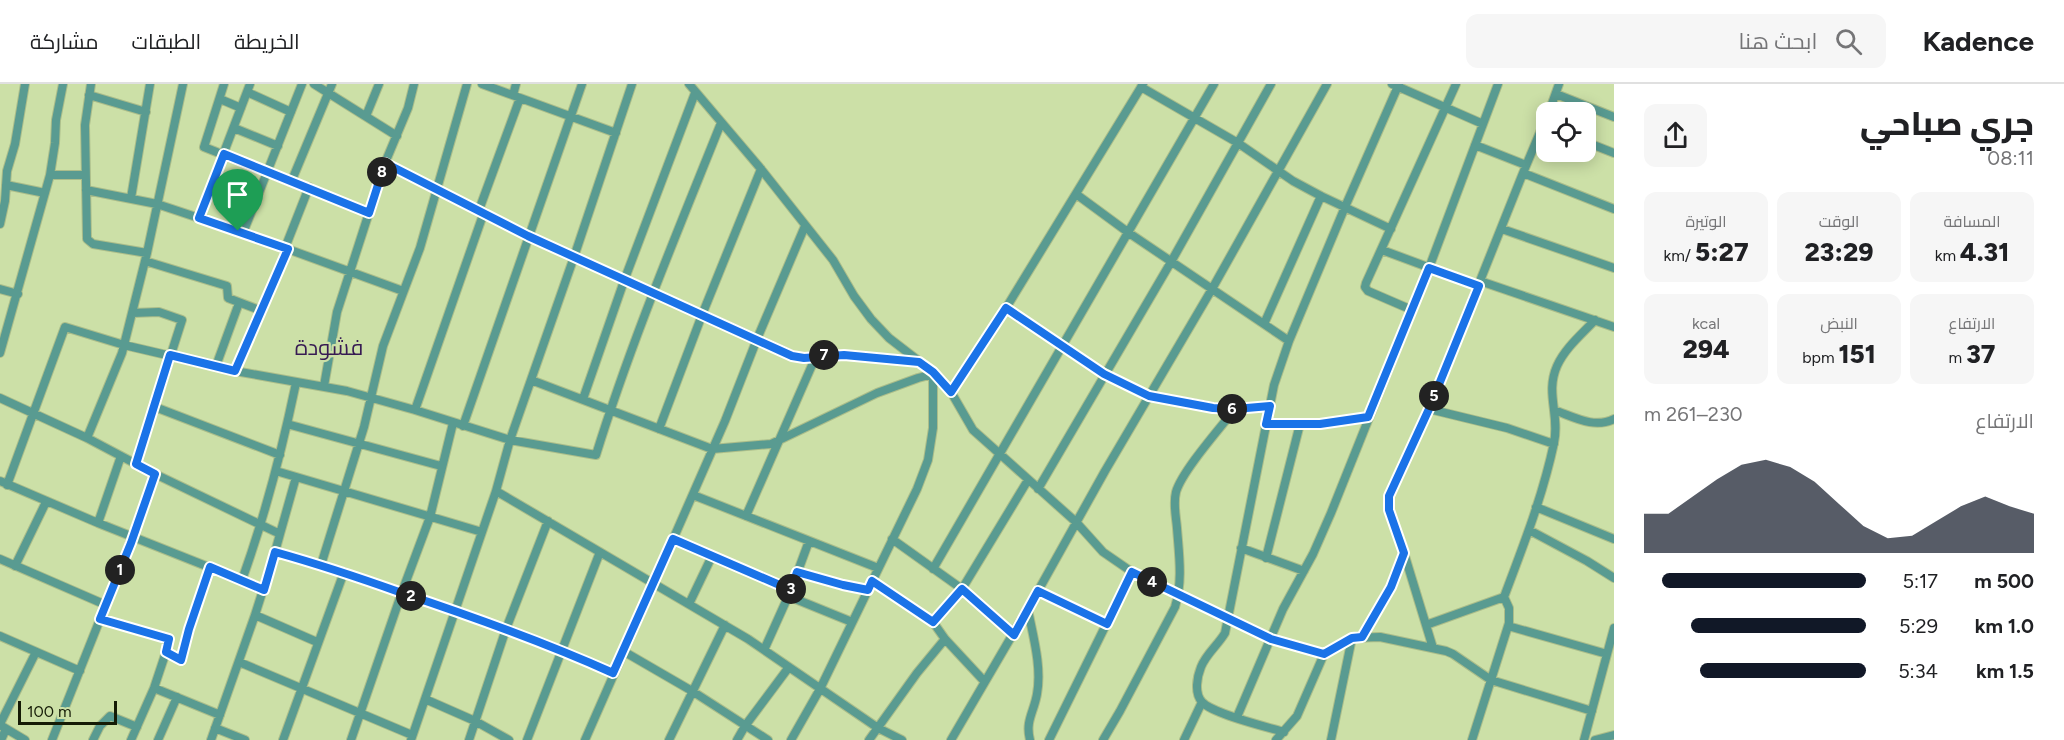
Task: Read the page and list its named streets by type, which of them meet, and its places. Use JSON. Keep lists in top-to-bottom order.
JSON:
{
  "districts": ["فشودة"],
  "scale_bar": "100 m",
  "page": {
    "header": "Kadence",
    "search": "ابحث هنا",
    "nav": ["الخريطة", "الطبقات", "مشاركة"],
    "heading": ["جري صباحي", "08:11"],
    "pins": [
      "8",
      "7",
      "5",
      "6",
      "1",
      "4",
      "3",
      "2"
    ],
    "stats": [
      ["المسافة", "4.31 km"],
      ["الوقت", "23:29"],
      ["الوتيرة", "5:27 /km"],
      ["الارتفاع", "37 m"],
      ["النبض", "151 bpm"],
      ["kcal", "294"]
    ],
    "chart": ["الارتفاع", "230–261 m"],
    "list": [
      {
        "name": "500 m",
        "note": "5:17"
      },
      {
        "name": "1.0 km",
        "note": "5:29"
      },
      {
        "name": "1.5 km",
        "note": "5:34"
      }
    ],
    "scale": "100 m"
  }
}
